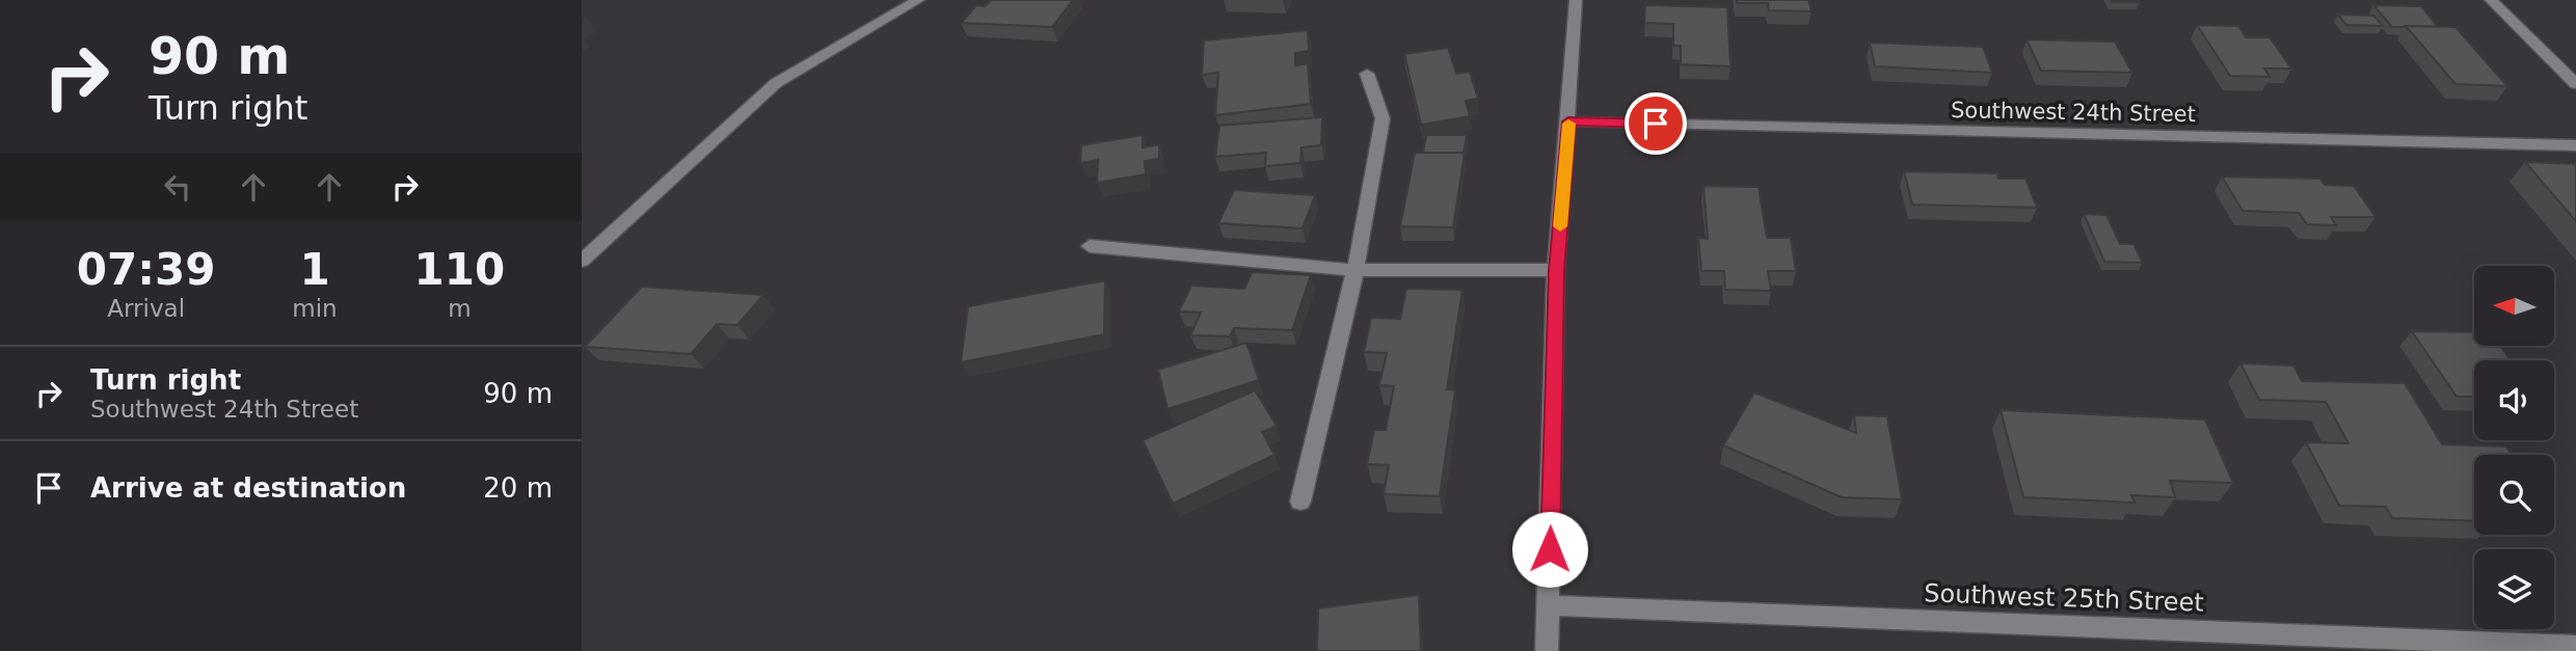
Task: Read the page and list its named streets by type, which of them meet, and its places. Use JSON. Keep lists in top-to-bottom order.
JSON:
{
  "streets": {
    "street": ["Southwest 24th Street", "Southwest 25th Street"]
  },
  "north": "left",
  "page": {
    "turn": ["90 m", "Turn right"],
    "eta": [
      "07:39",
      "Arrival",
      "1",
      "min",
      "110",
      "m"
    ],
    "list": [
      {
        "name": "Turn right",
        "note": "Southwest 24th Street",
        "value": "90 m"
      },
      {
        "name": "Arrive at destination",
        "value": "20 m"
      }
    ]
  }
}
